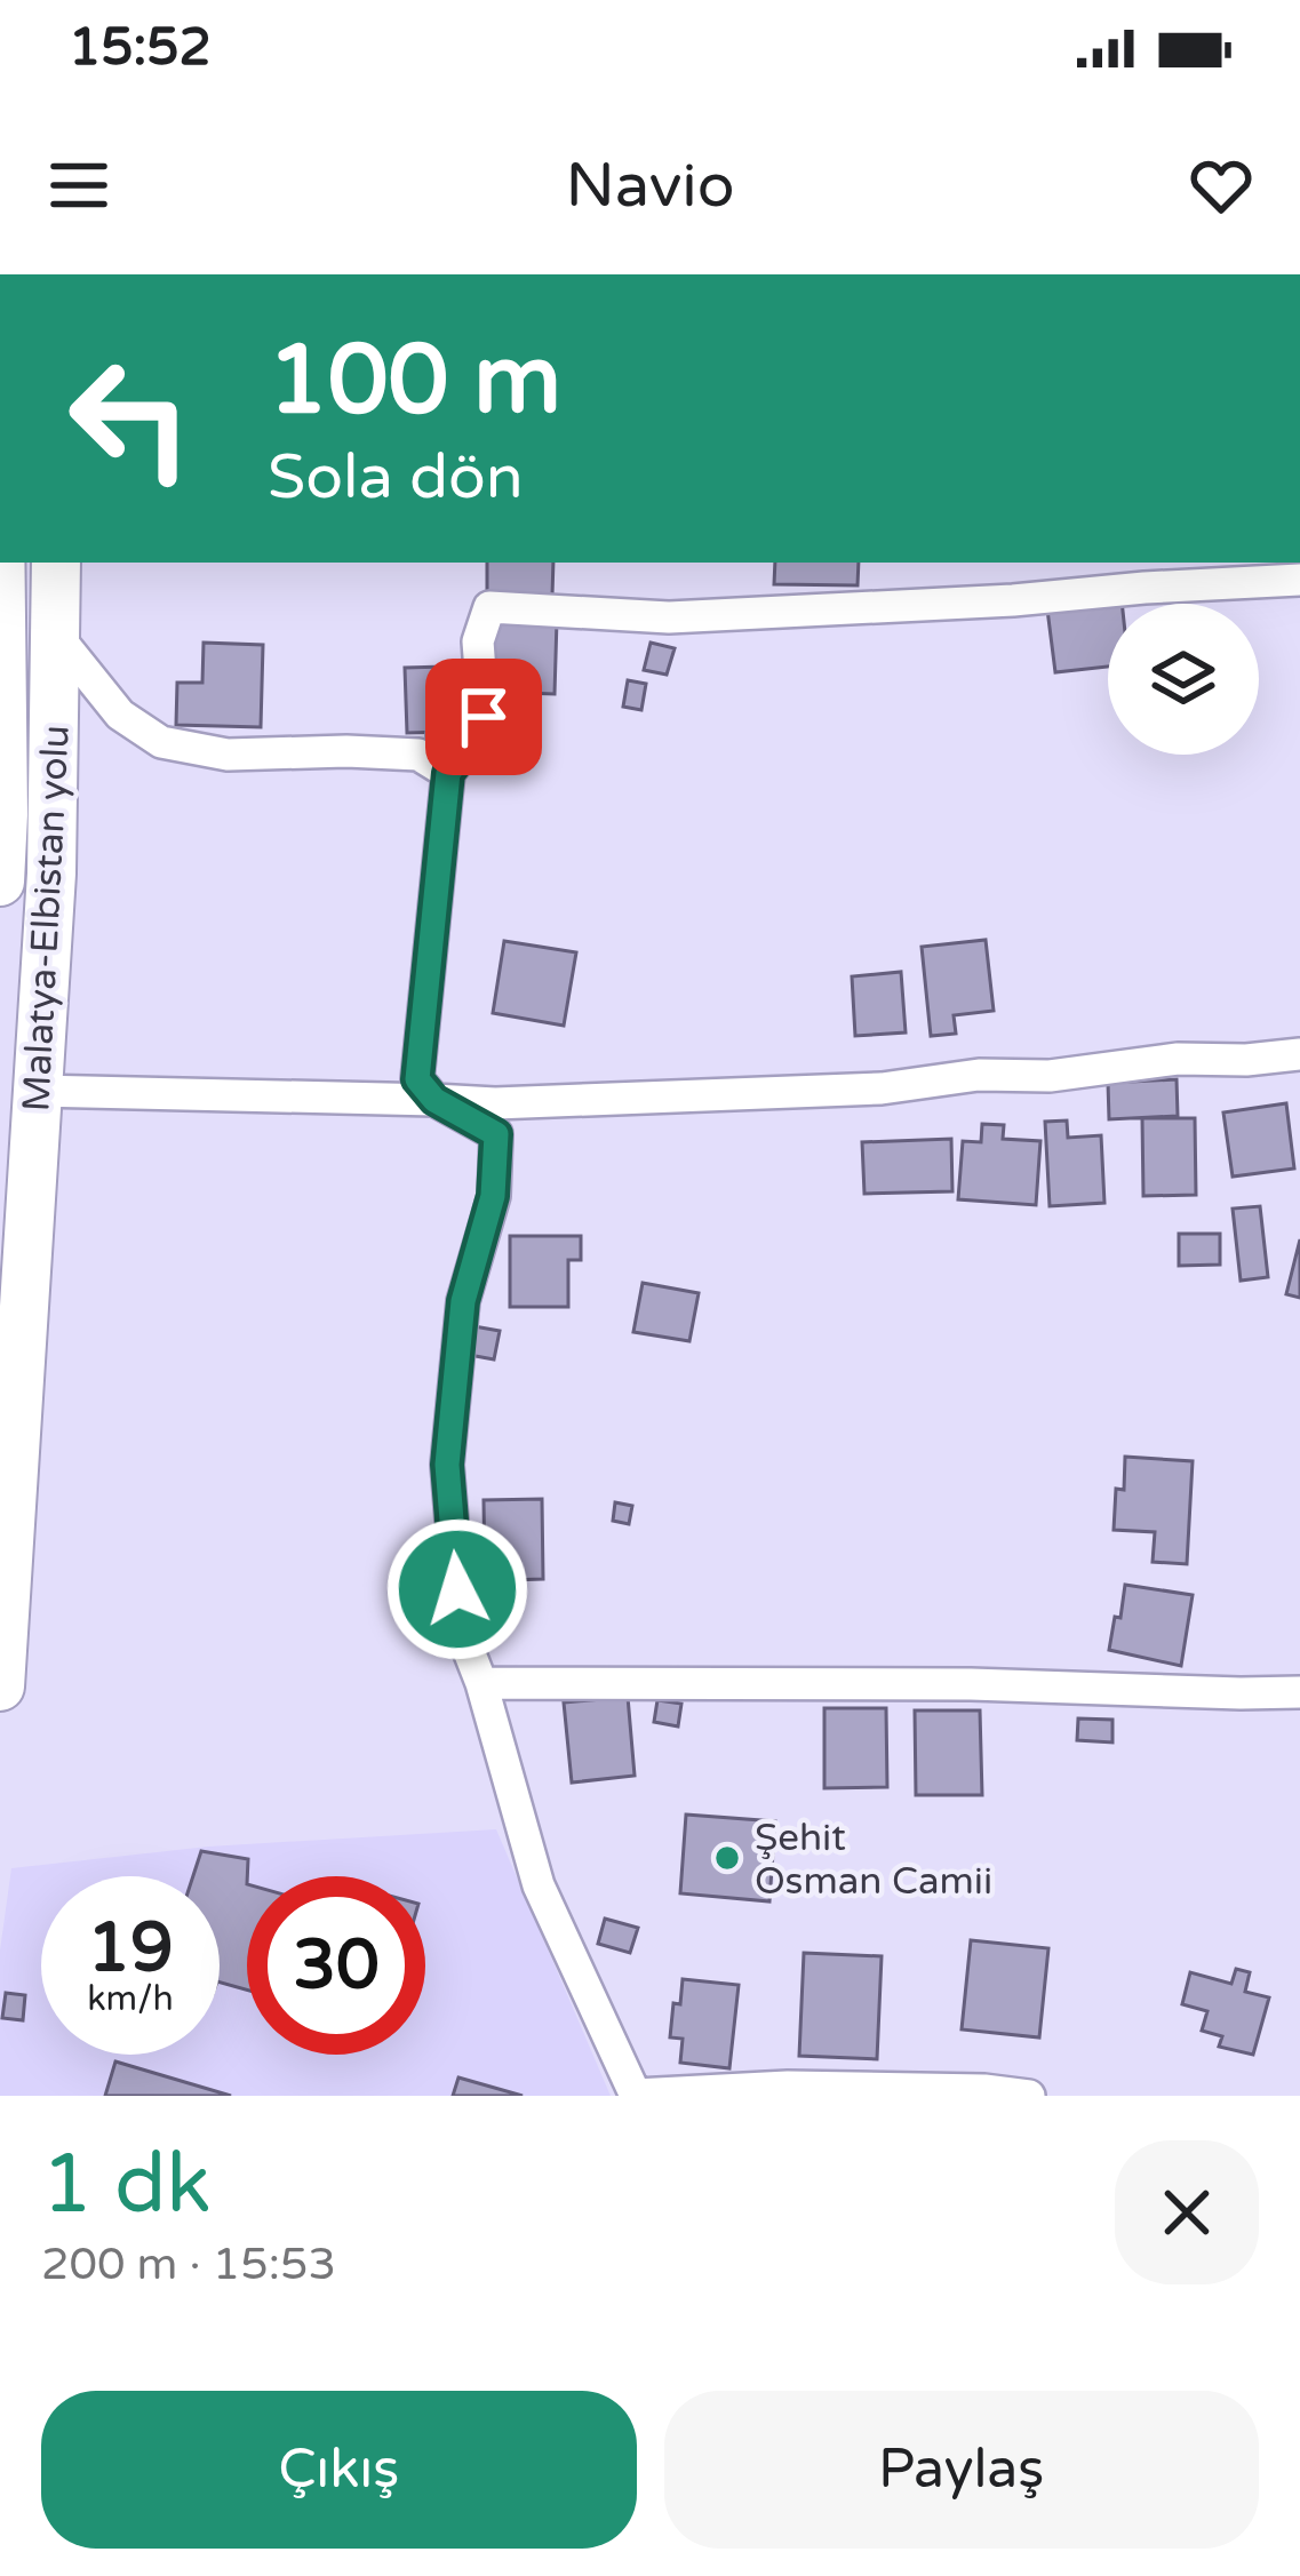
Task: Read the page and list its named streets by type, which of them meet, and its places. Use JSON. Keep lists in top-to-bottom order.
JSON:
{
  "streets": {
    "main road": ["Malatya-Elbistan yolu"]
  },
  "places": ["Şehit Osman Camii"],
  "page": {
    "status": "15:52",
    "header": "Navio",
    "turn": ["100 m", "Sola dön"],
    "speed": "19 km/h",
    "limit": "30",
    "heading": ["1 dk", "200 m · 15:53"],
    "buttons": ["Çıkış", "Paylaş"]
  }
}
